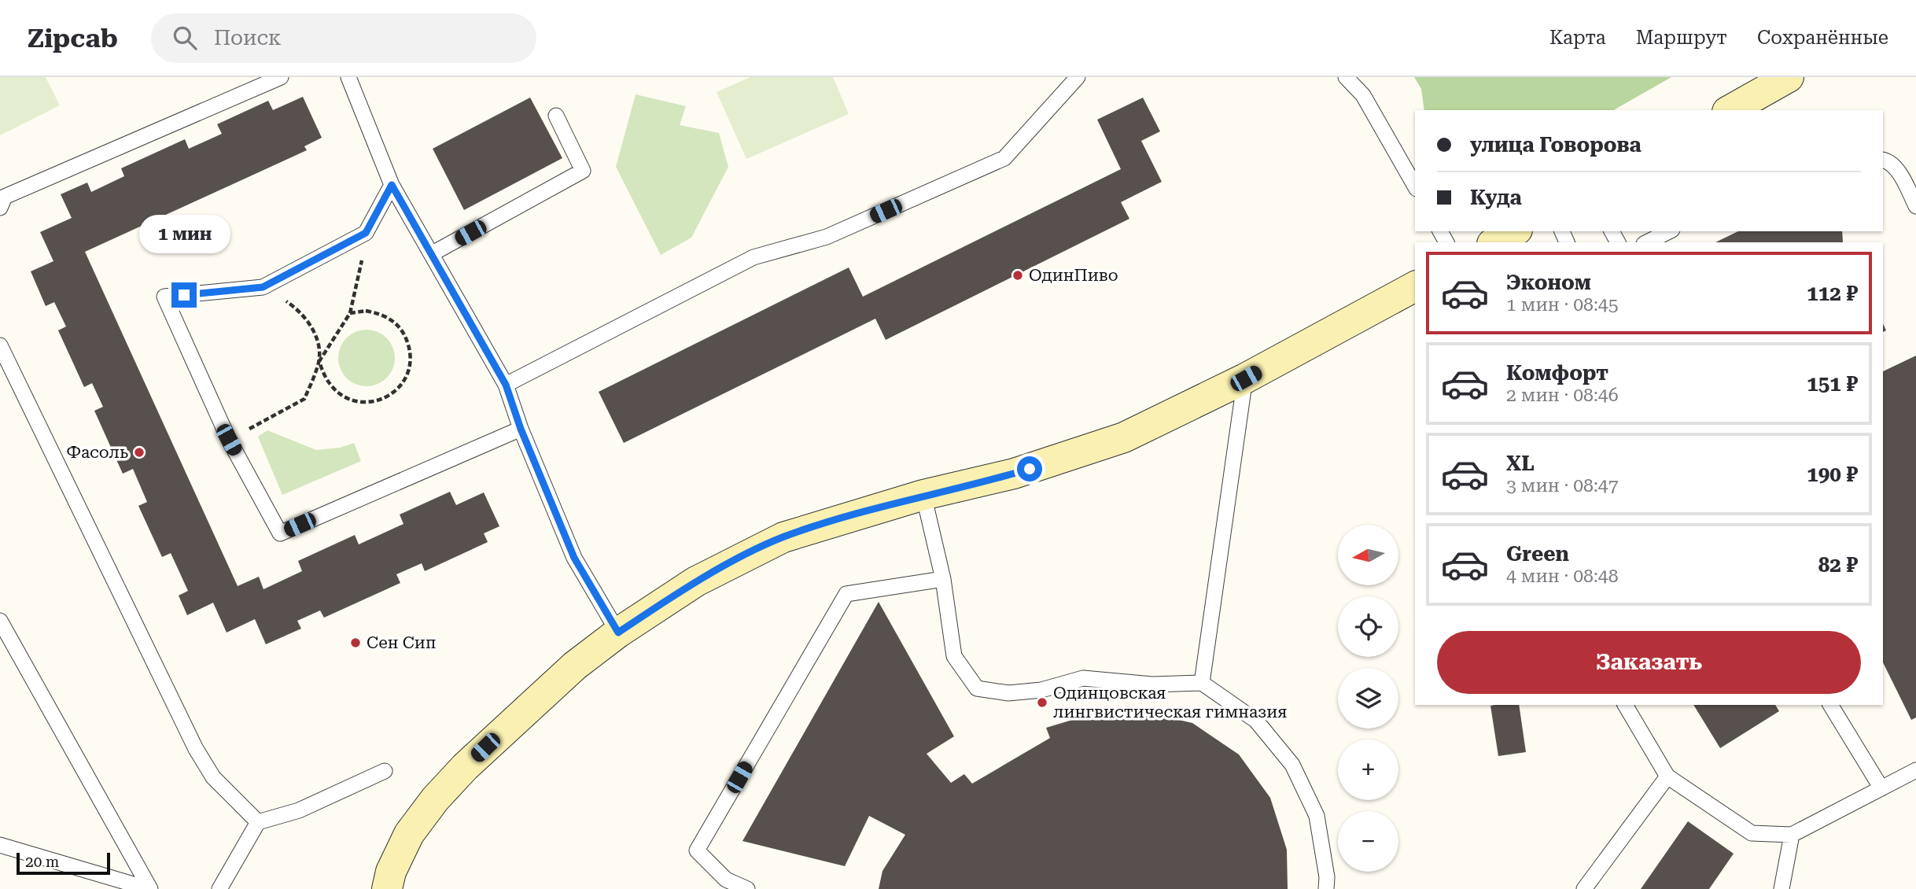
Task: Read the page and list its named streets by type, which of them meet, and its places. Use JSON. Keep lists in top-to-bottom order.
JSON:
{
  "places": [
    "ОдинПиво",
    "Фасоль",
    "Сен Сип",
    "Одинцовская лингвистическая гимназия"
  ],
  "scale_bar": "20 m",
  "north": "left",
  "page": {
    "header": "Zipcab",
    "search": "Поиск",
    "nav": ["Карта", "Маршрут", "Сохранённые"],
    "banner": ["улица Говорова", "Куда"],
    "bubble": "1 мин",
    "list": [
      {
        "name": "Эконом",
        "note": "1 мин · 08:45",
        "value": "112 ₽"
      },
      {
        "name": "Комфорт",
        "note": "2 мин · 08:46",
        "value": "151 ₽"
      },
      {
        "name": "XL",
        "note": "3 мин · 08:47",
        "value": "190 ₽"
      },
      {
        "name": "Green",
        "note": "4 мин · 08:48",
        "value": "82 ₽"
      }
    ],
    "map_buttons": ["+", "−"],
    "buttons": "Заказать",
    "scale": "20 m"
  }
}
